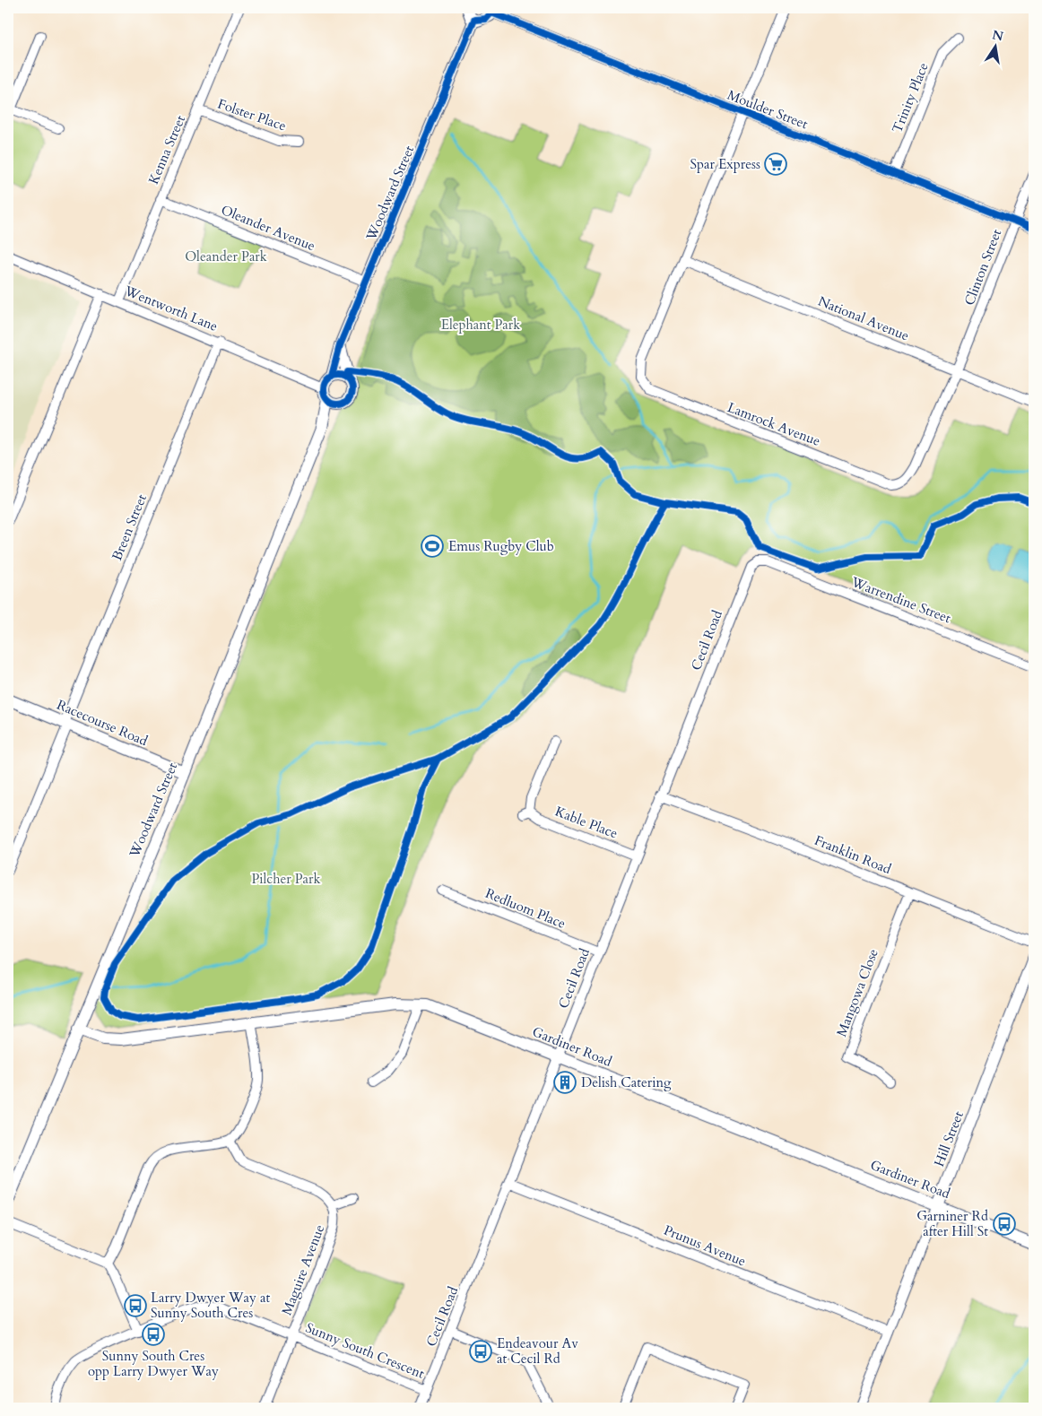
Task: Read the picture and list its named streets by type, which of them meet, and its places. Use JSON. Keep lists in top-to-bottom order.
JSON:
{
  "streets": {
    "street": [
      "Trinity Place",
      "Moulder Street",
      "Folster Place",
      "Kenna Street",
      "Woodward Street",
      "Oleander Avenue",
      "Clinton Street",
      "Wentworth Lane",
      "National Avenue",
      "Lamrock Avenue",
      "Breen Street",
      "Warrendine Street",
      "Cecil Road",
      "Racecourse Road",
      "Kable Place",
      "Franklin Road",
      "Redluom Place",
      "Mangowa Close",
      "Gardiner Road",
      "Hill Street",
      "Prunus Avenue",
      "Maguire Avenue",
      "Sunny South Crescent"
    ]
  },
  "crossings": [
    ["Trinity Place", "Moulder Street"],
    ["Moulder Street", "Clinton Street"],
    ["Moulder Street", "Lamrock Avenue"],
    ["Folster Place", "Kenna Street"],
    ["Kenna Street", "Oleander Avenue"],
    ["Kenna Street", "Wentworth Lane"],
    ["Woodward Street", "Oleander Avenue"],
    ["Woodward Street", "Wentworth Lane"],
    ["Woodward Street", "Racecourse Road"],
    ["Woodward Street", "Gardiner Road"],
    ["Clinton Street", "National Avenue"],
    ["Clinton Street", "Lamrock Avenue"],
    ["Wentworth Lane", "Breen Street"],
    ["National Avenue", "Lamrock Avenue"],
    ["Breen Street", "Racecourse Road"],
    ["Warrendine Street", "Cecil Road"],
    ["Cecil Road", "Kable Place"],
    ["Cecil Road", "Franklin Road"],
    ["Cecil Road", "Redluom Place"],
    ["Cecil Road", "Gardiner Road"],
    ["Cecil Road", "Prunus Avenue"],
    ["Cecil Road", "Sunny South Crescent"],
    ["Franklin Road", "Mangowa Close"],
    ["Gardiner Road", "Hill Street"],
    ["Hill Street", "Prunus Avenue"],
    ["Maguire Avenue", "Sunny South Crescent"]
  ],
  "parks": ["Oleander Park", "Elephant Park", "Pilcher Park"],
  "places": {
    "supermarket": ["Spar Express"],
    "sports": ["Emus Rugby Club"],
    "building": ["Delish Catering"],
    "bus stop": [
      "Garniner Rd after Hill St",
      "Larry Dwyer Way at Sunny South Cres",
      "Sunny South Cres opp Larry Dwyer Way",
      "Endeavour Av at Cecil Rd"
    ]
  },
  "north": "top"
}
